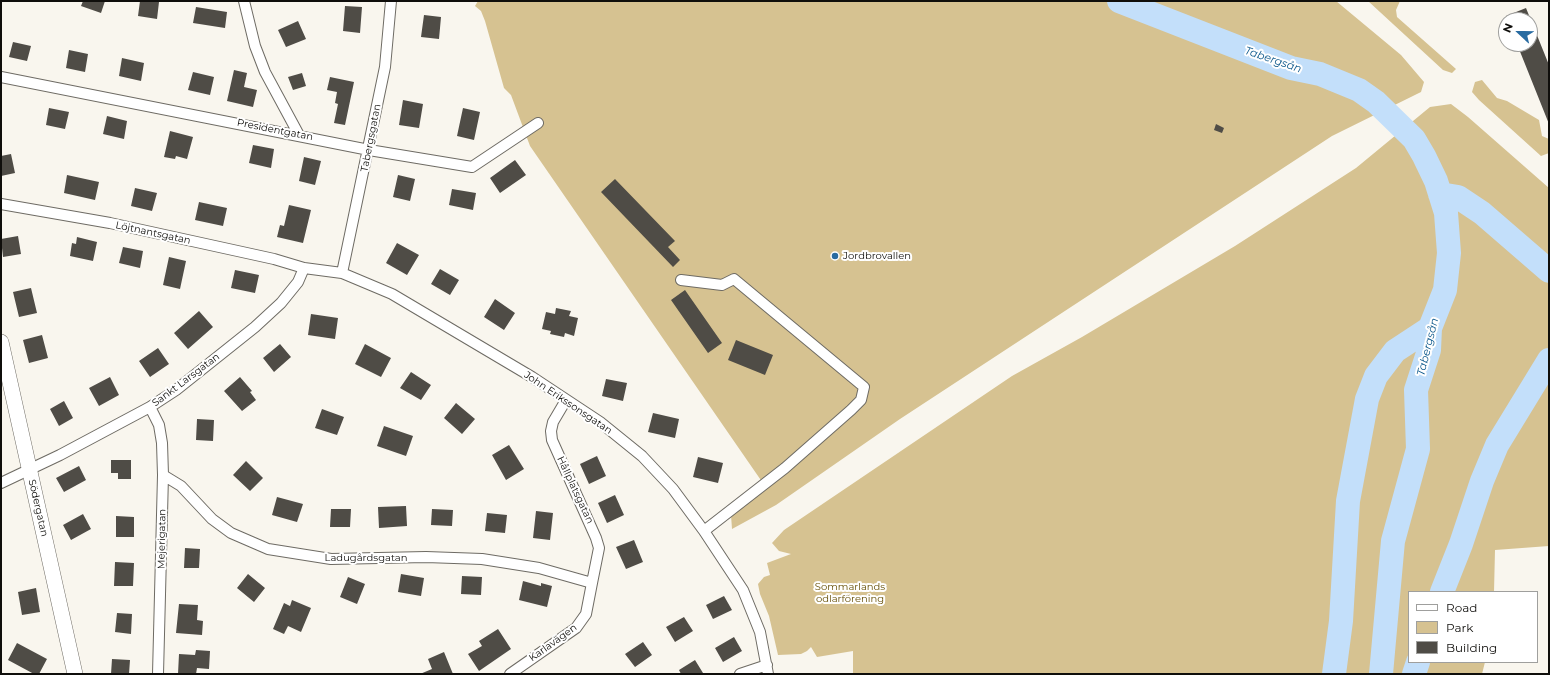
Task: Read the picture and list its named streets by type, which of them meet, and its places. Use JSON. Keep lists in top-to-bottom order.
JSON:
{
  "streets": {
    "street": [
      "Presidentgatan",
      "Tabergsgatan",
      "Löjtnantsgatan",
      "Sankt Larsgatan",
      "John Erikssonsgatan",
      "Hållplatsgatan",
      "Södergatan",
      "Mejerigatan",
      "Ladugårdsgatan",
      "Karlavägen"
    ]
  },
  "crossings": [
    ["Presidentgatan", "Tabergsgatan"],
    ["Tabergsgatan", "John Erikssonsgatan"],
    ["Löjtnantsgatan", "Sankt Larsgatan"],
    ["Löjtnantsgatan", "John Erikssonsgatan"],
    ["Sankt Larsgatan", "John Erikssonsgatan"],
    ["Sankt Larsgatan", "Södergatan"],
    ["Sankt Larsgatan", "Mejerigatan"],
    ["John Erikssonsgatan", "Hållplatsgatan"],
    ["Hållplatsgatan", "Ladugårdsgatan"],
    ["Hållplatsgatan", "Karlavägen"],
    ["Mejerigatan", "Ladugårdsgatan"],
    ["Ladugårdsgatan", "Karlavägen"]
  ],
  "water": ["Tabergsån"],
  "parks": ["Sommarlands odlarförening"],
  "places": ["Jordbrovallen"],
  "legend": ["Road", "Park", "Building"],
  "north": "left"
}
